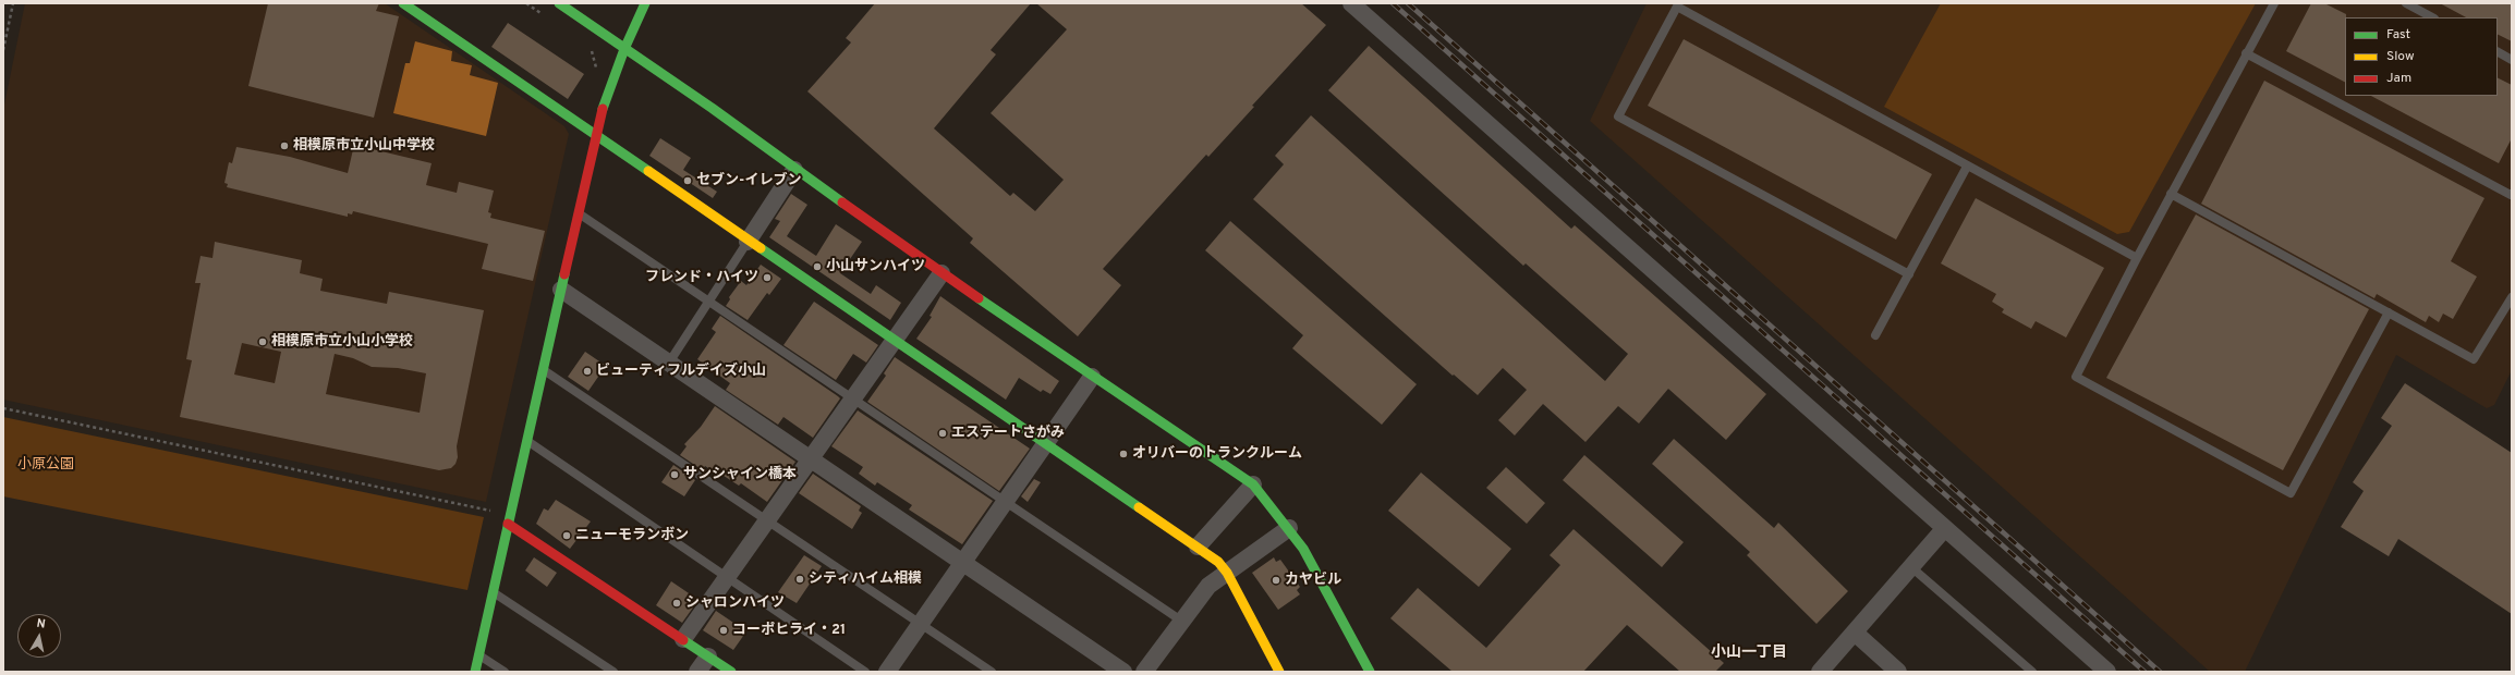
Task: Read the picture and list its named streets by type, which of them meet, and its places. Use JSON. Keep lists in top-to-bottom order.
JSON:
{
  "districts": ["小山一丁目"],
  "parks": ["小原公園"],
  "places": [
    "相模原市立小山中学校",
    "セブン-イレブン",
    "小山サンハイツ",
    "フレンド・ハイツ",
    "相模原市立小山小学校",
    "ビューティフルデイズ小山",
    "エステートさがみ",
    "オリバーのトランクルーム",
    "サンシャイン橋本",
    "ニューモランボン",
    "シティハイム相模",
    "カヤビル",
    "シャロンハイツ",
    "コーポヒライ・21"
  ],
  "legend": ["Fast", "Slow", "Jam"],
  "north": "top"
}
